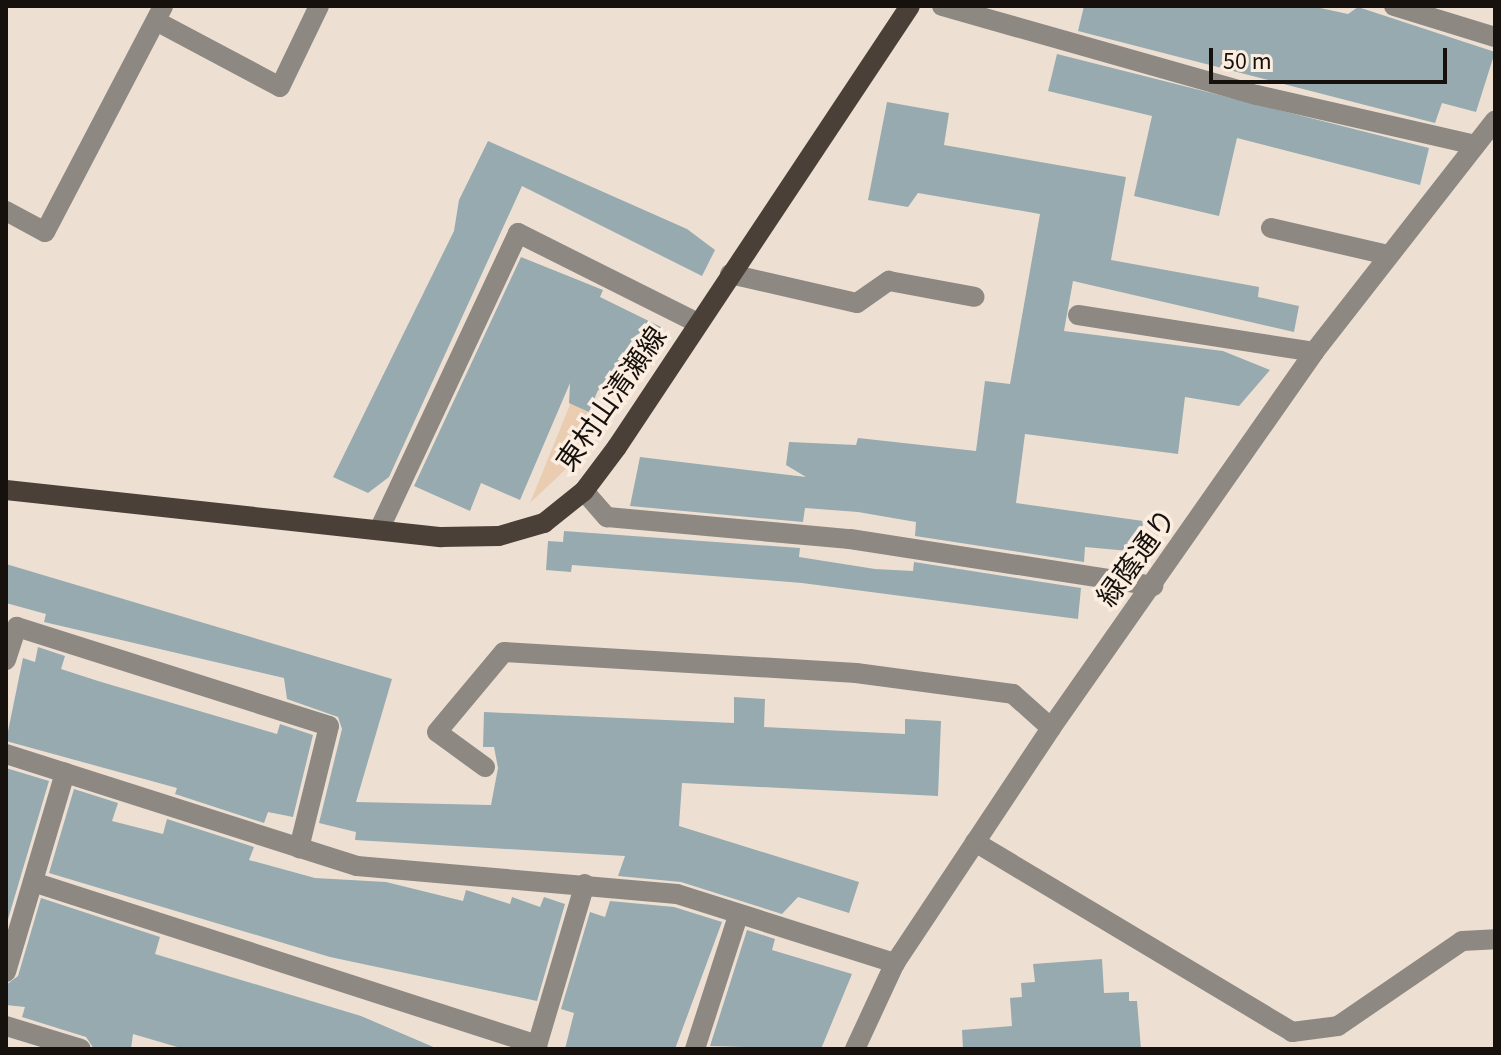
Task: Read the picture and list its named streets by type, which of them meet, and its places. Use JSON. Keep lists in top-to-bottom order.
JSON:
{
  "streets": {
    "main road": ["東村山清瀬線"],
    "street": ["緑蔭通り"]
  },
  "scale_bar": "50 m"
}
